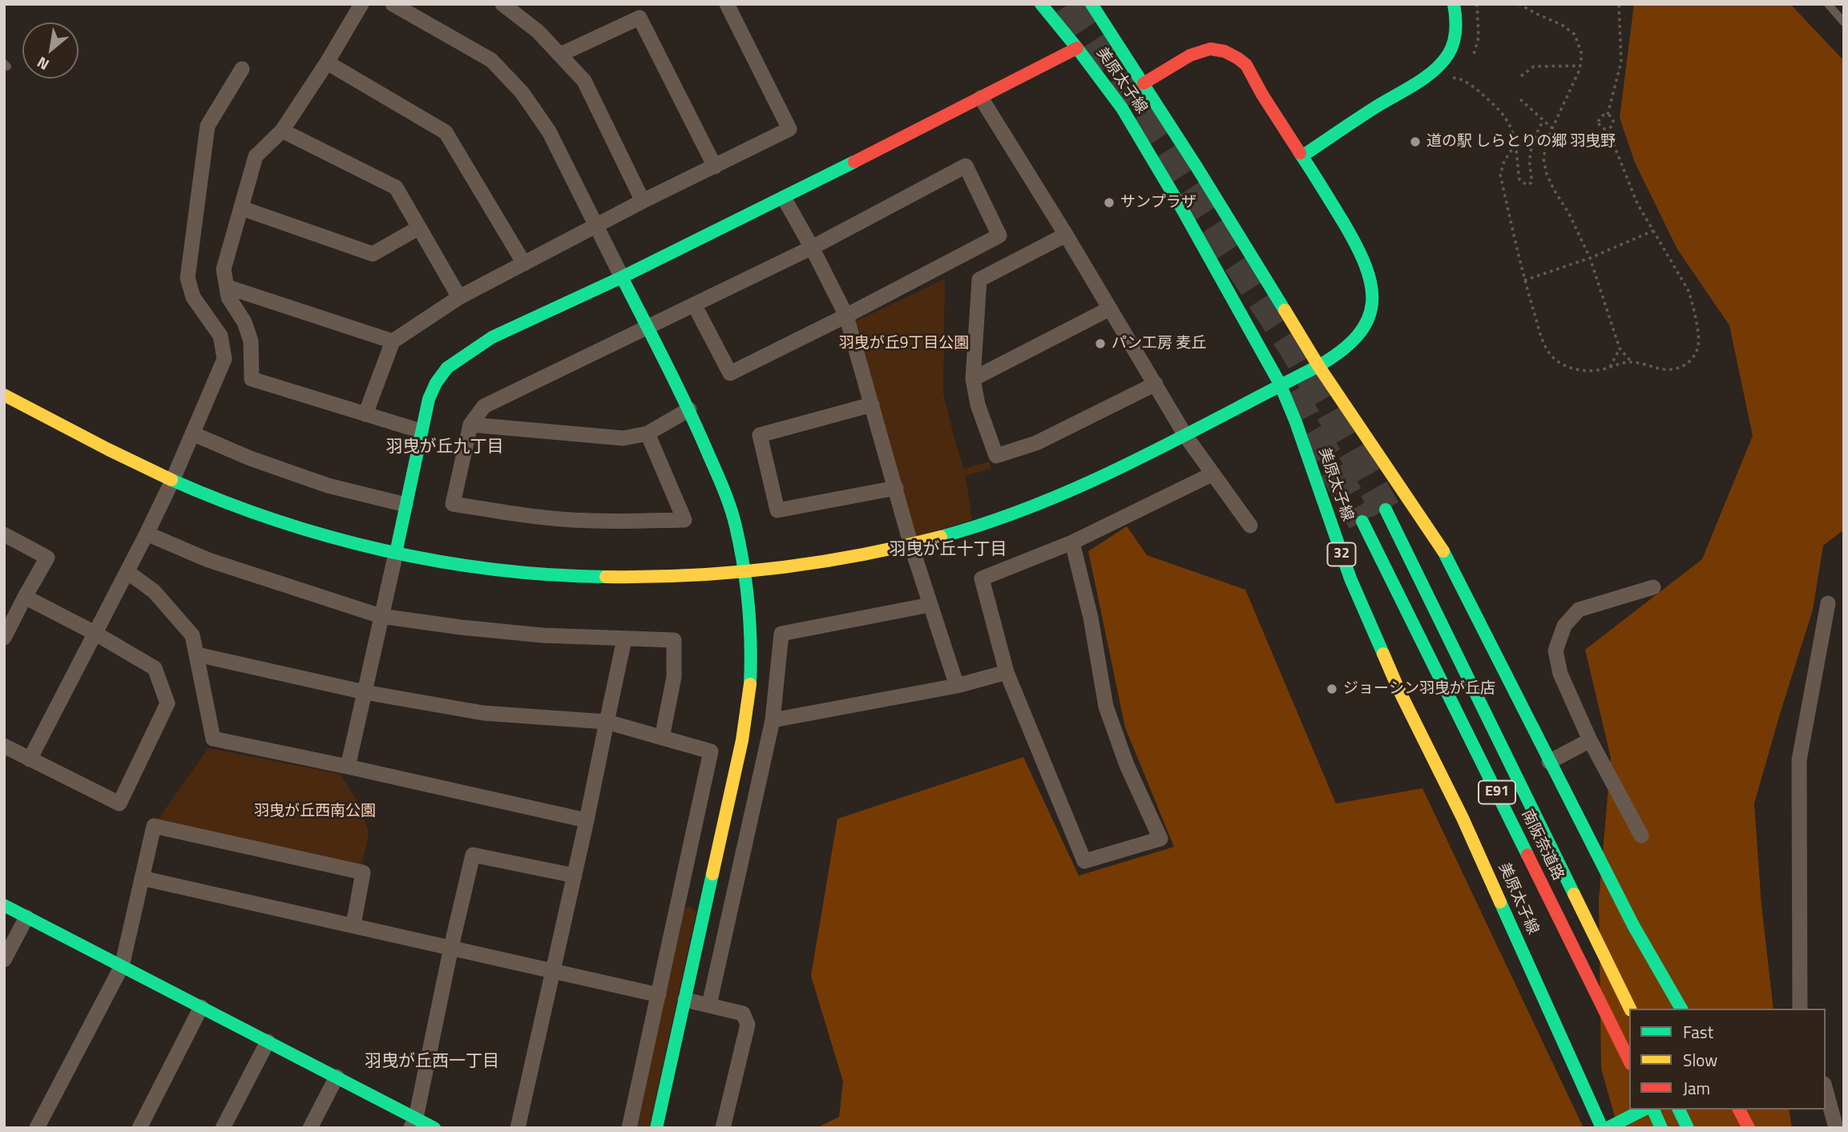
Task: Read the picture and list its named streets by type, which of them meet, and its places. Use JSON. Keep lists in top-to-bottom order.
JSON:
{
  "streets": {
    "main road": [
      "美原太子線",
      "32",
      "E91",
      "南阪奈道路"
    ]
  },
  "districts": ["羽曳が丘九丁目", "羽曳が丘十丁目", "羽曳が丘西一丁目"],
  "parks": ["羽曳が丘9丁目公園", "羽曳が丘西南公園"],
  "places": [
    "道の駅 しらとりの郷 羽曳野",
    "サンプラザ",
    "パン工房 麦丘",
    "ジョーシン羽曳が丘店"
  ],
  "legend": ["Fast", "Slow", "Jam"],
  "north": "bottom left"
}
